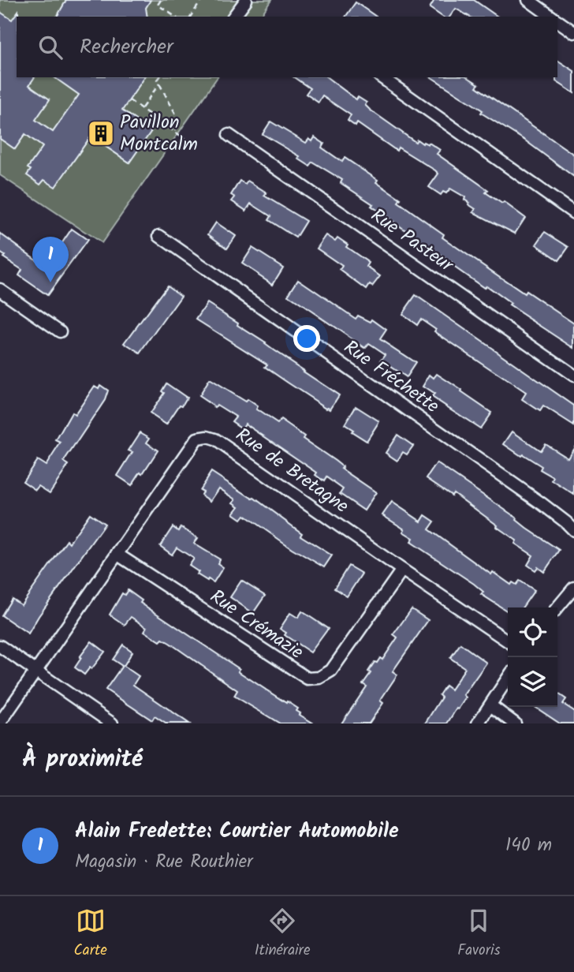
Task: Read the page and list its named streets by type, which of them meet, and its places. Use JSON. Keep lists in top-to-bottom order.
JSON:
{
  "streets": {
    "street": [
      "Rue Pasteur",
      "Rue Fréchette",
      "Rue de Bretagne",
      "Rue Crémazie"
    ]
  },
  "crossings": [
    ["Rue de Bretagne", "Rue Crémazie"]
  ],
  "places": {
    "building": ["Pavillon Montcalm"]
  },
  "page": {
    "search": "Rechercher",
    "pins": "1",
    "heading": "À proximité",
    "list": [
      {
        "mark": "1",
        "name": "Alain Fredette: Courtier Automobile",
        "note": "Magasin · Rue Routhier",
        "value": "140 m"
      }
    ],
    "nav": ["Carte", "Itinéraire", "Favoris"]
  }
}
